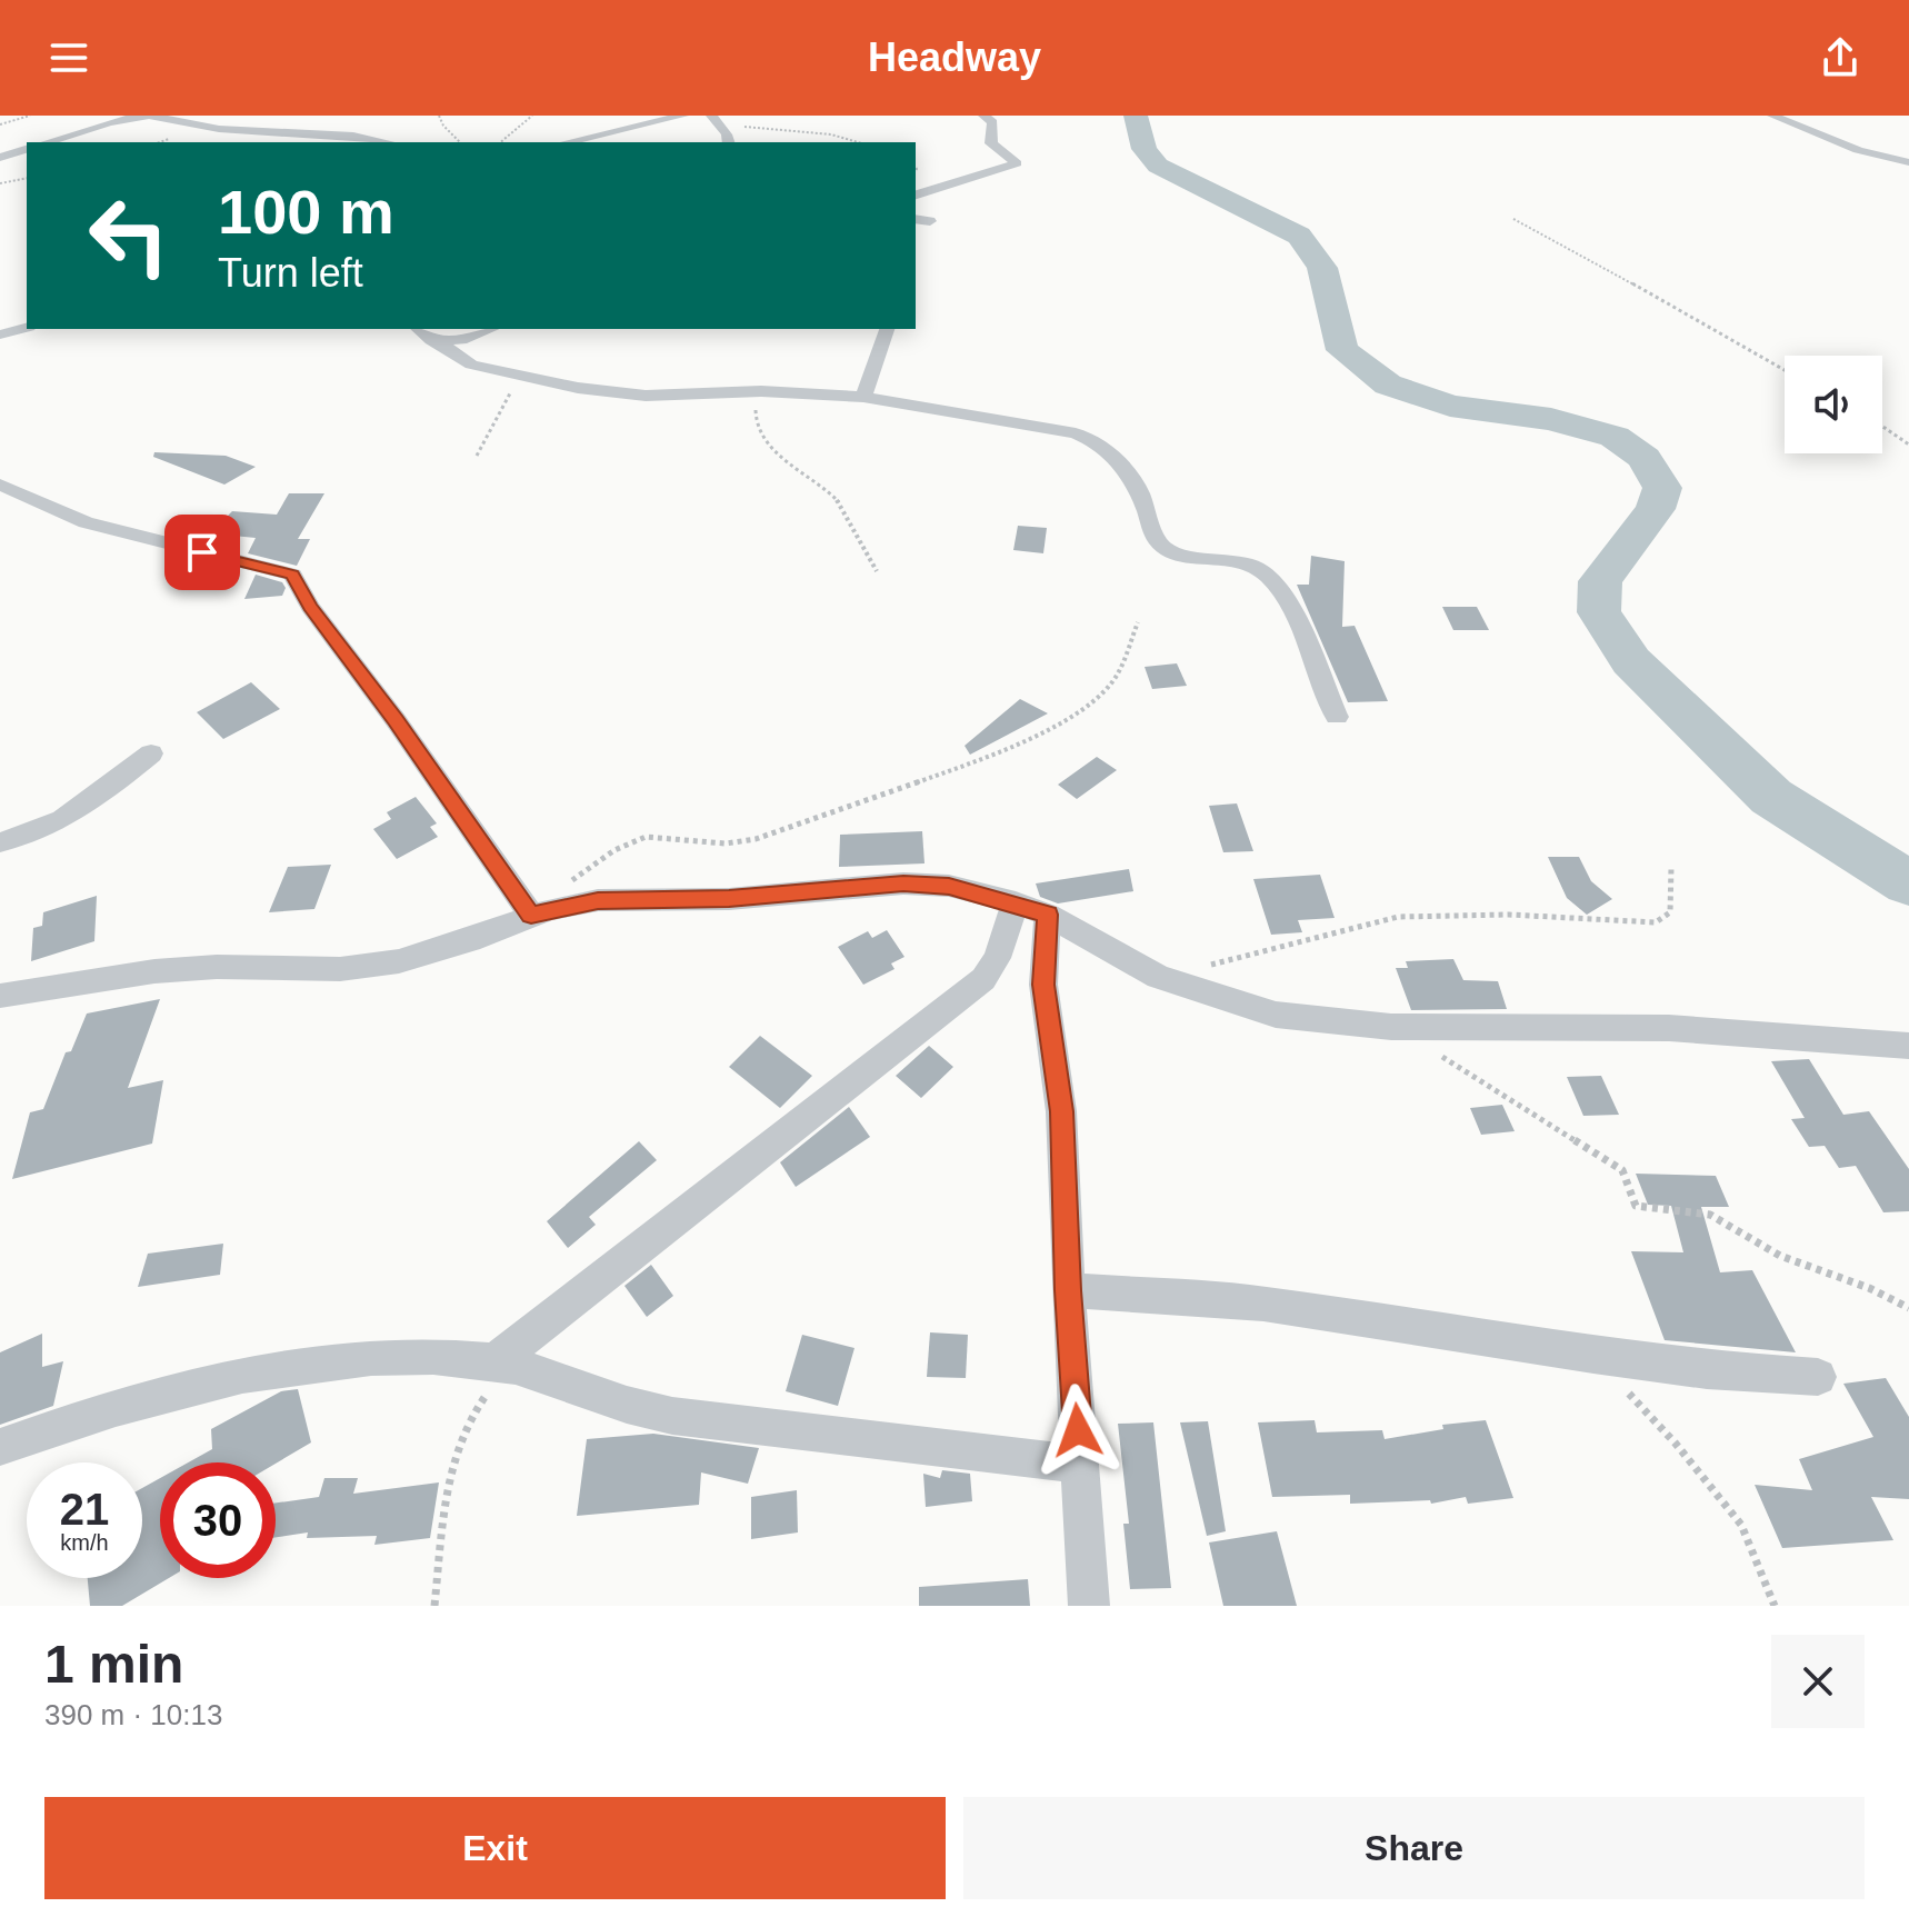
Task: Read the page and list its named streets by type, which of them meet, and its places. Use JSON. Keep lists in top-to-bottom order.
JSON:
{
  "page": {
    "header": "Headway",
    "turn": ["100 m", "Turn left"],
    "speed": "21 km/h",
    "limit": "30",
    "heading": ["1 min", "390 m · 10:13"],
    "buttons": ["Exit", "Share"]
  }
}
